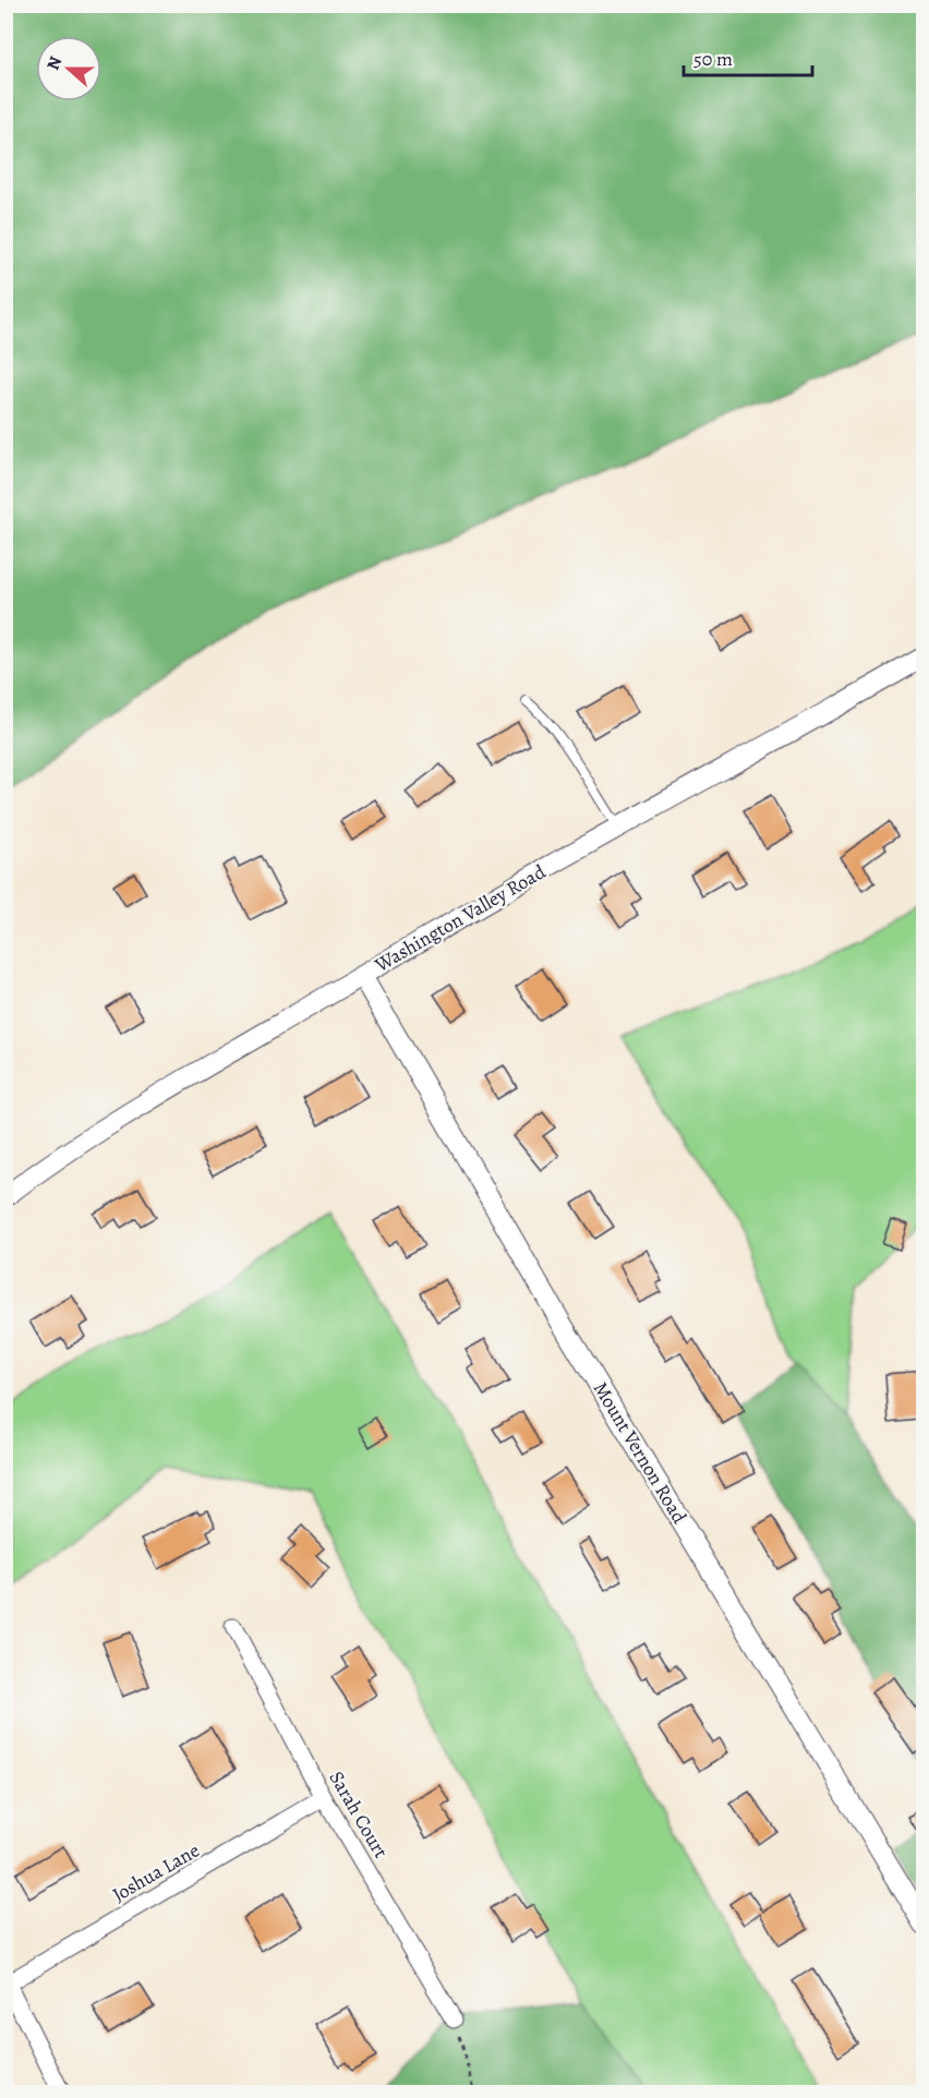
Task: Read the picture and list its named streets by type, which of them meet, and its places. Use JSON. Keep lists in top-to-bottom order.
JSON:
{
  "streets": {
    "street": [
      "Washington Valley Road",
      "Mount Vernon Road",
      "Sarah Court",
      "Joshua Lane"
    ]
  },
  "crossings": [
    ["Washington Valley Road", "Mount Vernon Road"],
    ["Sarah Court", "Joshua Lane"]
  ],
  "scale_bar": "50 m",
  "north": "left"
}
